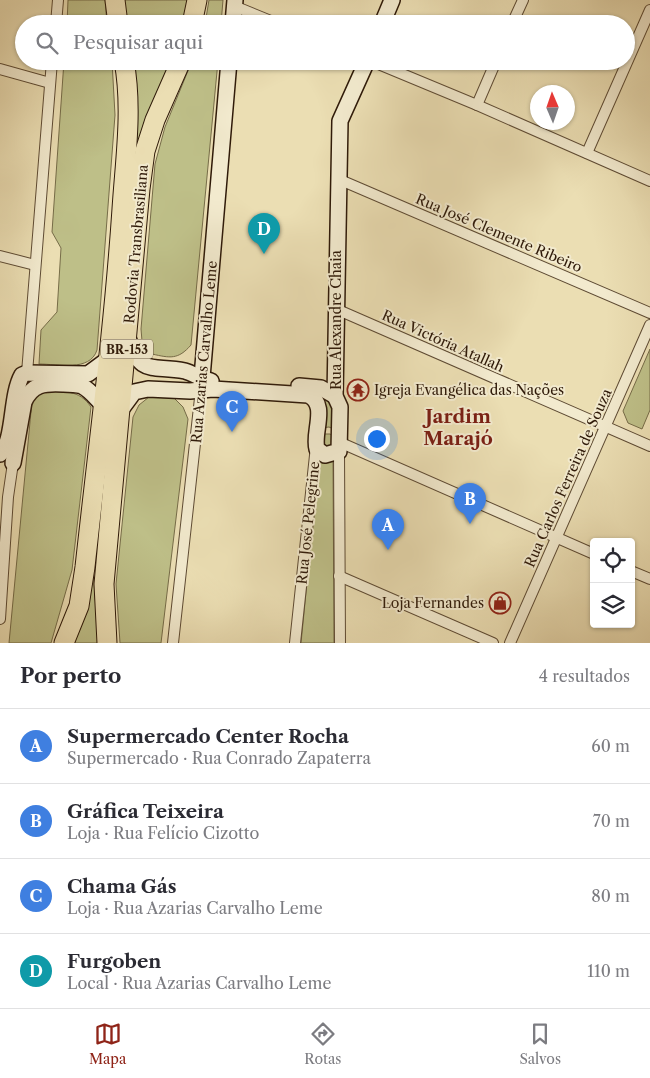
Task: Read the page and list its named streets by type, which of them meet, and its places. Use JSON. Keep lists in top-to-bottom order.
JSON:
{
  "streets": {
    "highway": ["Rodovia Transbrasiliana", "BR-153"],
    "street": [
      "Rua José Clemente Ribeiro",
      "Rua Alexandre Chaia",
      "Rua Victória Atallah",
      "Rua Azarias Carvalho Leme",
      "Rua Carlos Ferreira de Souza",
      "Rua José Pelegrine"
    ]
  },
  "crossings": [
    ["Rua José Clemente Ribeiro", "Rua Alexandre Chaia"],
    ["Rua Alexandre Chaia", "Rua Victória Atallah"],
    ["Rua Victória Atallah", "Rua Carlos Ferreira de Souza"],
    ["Rua Azarias Carvalho Leme", "Rua José Pelegrine"]
  ],
  "districts": ["Jardim Marajó"],
  "places": {
    "temple": ["Igreja Evangélica das Nações"],
    "shop": ["Loja Fernandes"]
  },
  "north": "top",
  "page": {
    "search": "Pesquisar aqui",
    "pins": [
      "D",
      "C",
      "B",
      "A"
    ],
    "heading": ["Por perto", "4 resultados"],
    "list": [
      {
        "mark": "A",
        "name": "Supermercado Center Rocha",
        "note": "Supermercado · Rua Conrado Zapaterra",
        "value": "60 m"
      },
      {
        "mark": "B",
        "name": "Gráfica Teixeira",
        "note": "Loja · Rua Felício Cizotto",
        "value": "70 m"
      },
      {
        "mark": "C",
        "name": "Chama Gás",
        "note": "Loja · Rua Azarias Carvalho Leme",
        "value": "80 m"
      },
      {
        "mark": "D",
        "name": "Furgoben",
        "note": "Local · Rua Azarias Carvalho Leme",
        "value": "110 m"
      }
    ],
    "nav": ["Mapa", "Rotas", "Salvos"]
  }
}
